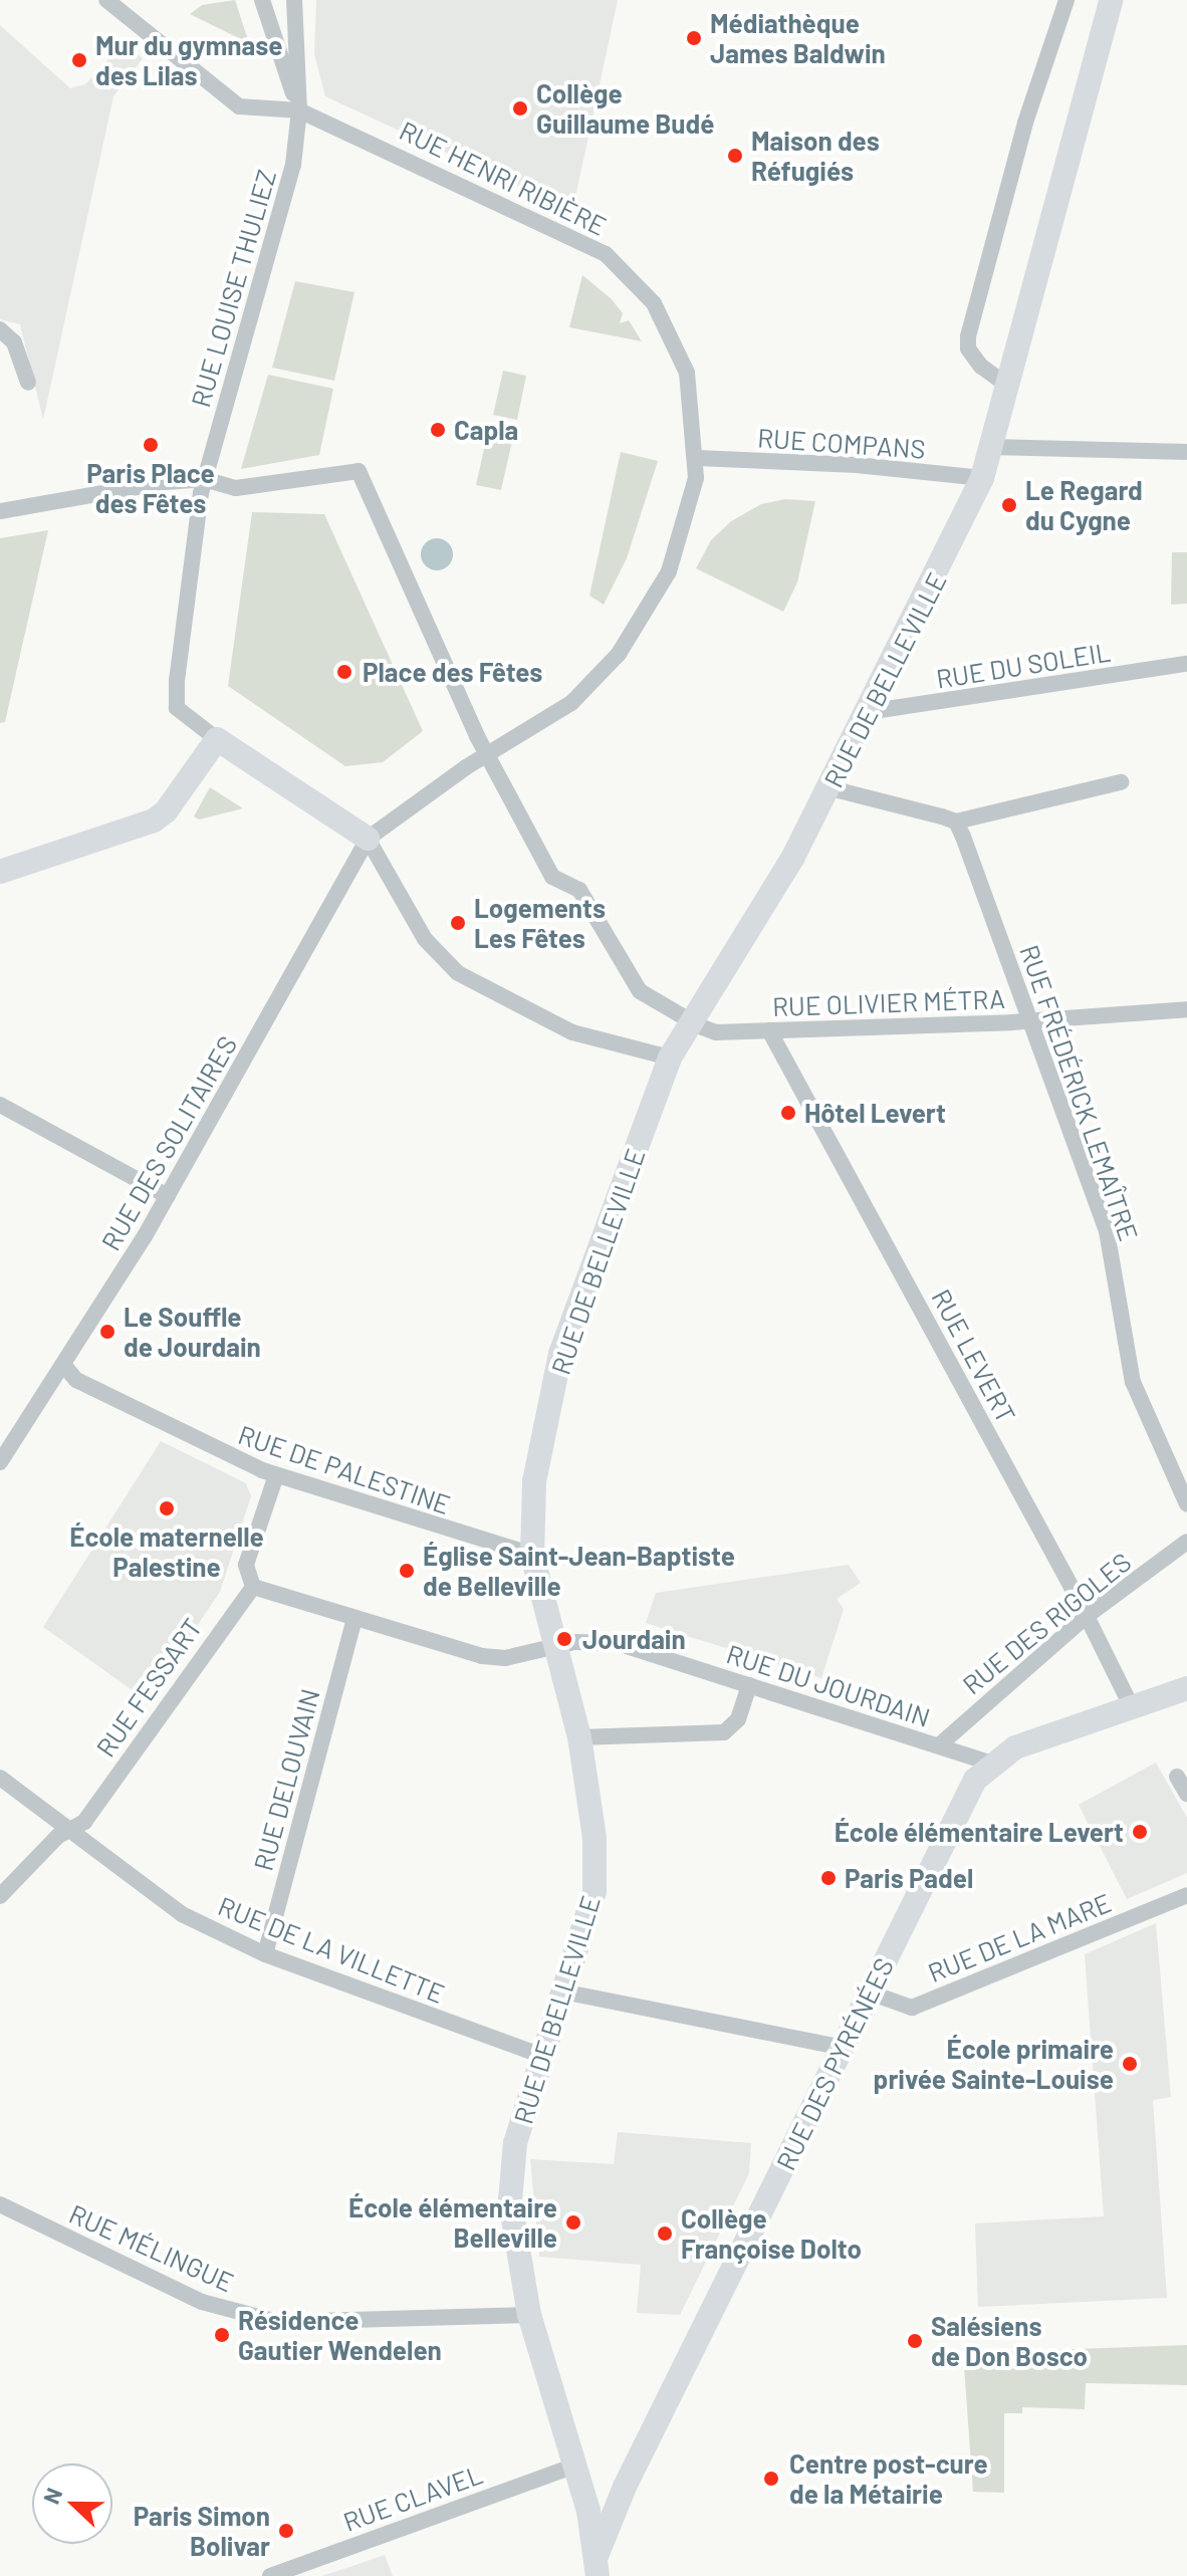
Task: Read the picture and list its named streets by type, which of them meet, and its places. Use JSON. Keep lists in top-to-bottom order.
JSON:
{
  "streets": {
    "main road": ["RUE DE BELLEVILLE", "RUE DES PYRÉNÉES"],
    "street": [
      "RUE HENRI RIBIÈRE",
      "RUE LOUISE THULIEZ",
      "RUE COMPANS",
      "RUE DU SOLEIL",
      "RUE OLIVIER MÉTRA",
      "RUE FRÉDÉRICK LEMAÎTRE",
      "RUE DES SOLITAIRES",
      "RUE LEVERT",
      "RUE DE PALESTINE",
      "RUE DES RIGOLES",
      "RUE DU JOURDAIN",
      "RUE FESSART",
      "RUE DELOUVAIN",
      "RUE DE LA MARE",
      "RUE DE LA VILLETTE",
      "RUE MÉLINGUE",
      "RUE CLAVEL"
    ]
  },
  "crossings": [
    ["RUE HENRI RIBIÈRE", "RUE LOUISE THULIEZ"],
    ["RUE HENRI RIBIÈRE", "RUE COMPANS"],
    ["RUE HENRI RIBIÈRE", "RUE OLIVIER MÉTRA"],
    ["RUE HENRI RIBIÈRE", "RUE DES SOLITAIRES"],
    ["RUE LOUISE THULIEZ", "RUE OLIVIER MÉTRA"],
    ["RUE COMPANS", "RUE DE BELLEVILLE"],
    ["RUE DU SOLEIL", "RUE DE BELLEVILLE"],
    ["RUE DE BELLEVILLE", "RUE OLIVIER MÉTRA"],
    ["RUE DE BELLEVILLE", "RUE DE PALESTINE"],
    ["RUE DE BELLEVILLE", "RUE DU JOURDAIN"],
    ["RUE DE BELLEVILLE", "RUE DE LA VILLETTE"],
    ["RUE DE BELLEVILLE", "RUE DES PYRÉNÉES"],
    ["RUE DE BELLEVILLE", "RUE MÉLINGUE"],
    ["RUE DE BELLEVILLE", "RUE CLAVEL"],
    ["RUE OLIVIER MÉTRA", "RUE FRÉDÉRICK LEMAÎTRE"],
    ["RUE OLIVIER MÉTRA", "RUE LEVERT"],
    ["RUE DES SOLITAIRES", "RUE DE PALESTINE"],
    ["RUE LEVERT", "RUE DES RIGOLES"],
    ["RUE LEVERT", "RUE DES PYRÉNÉES"],
    ["RUE DES RIGOLES", "RUE DU JOURDAIN"],
    ["RUE DU JOURDAIN", "RUE FESSART"],
    ["RUE DU JOURDAIN", "RUE DELOUVAIN"],
    ["RUE DU JOURDAIN", "RUE DES PYRÉNÉES"],
    ["RUE FESSART", "RUE DE LA VILLETTE"],
    ["RUE DELOUVAIN", "RUE DE LA VILLETTE"],
    ["RUE DE LA MARE", "RUE DES PYRÉNÉES"]
  ],
  "places": [
    "Médiathèque James Baldwin",
    "Mur du gymnase des Lilas",
    "Collège Guillaume Budé",
    "Maison des Réfugiés",
    "Capla",
    "Paris Place des Fêtes",
    "Le Regard du Cygne",
    "Place des Fêtes",
    "Logements Les Fêtes",
    "Hôtel Levert",
    "Le Souffle de Jourdain",
    "École maternelle Palestine",
    "Église Saint-Jean-Baptiste de Belleville",
    "Jourdain",
    "École élémentaire Levert",
    "Paris Padel",
    "École primaire privée Sainte-Louise",
    "École élémentaire Belleville",
    "Collège Françoise Dolto",
    "Résidence Gautier Wendelen",
    "Salésiens de Don Bosco",
    "Centre post-cure de la Métairie",
    "Paris Simon Bolivar"
  ],
  "north": "left"
}
